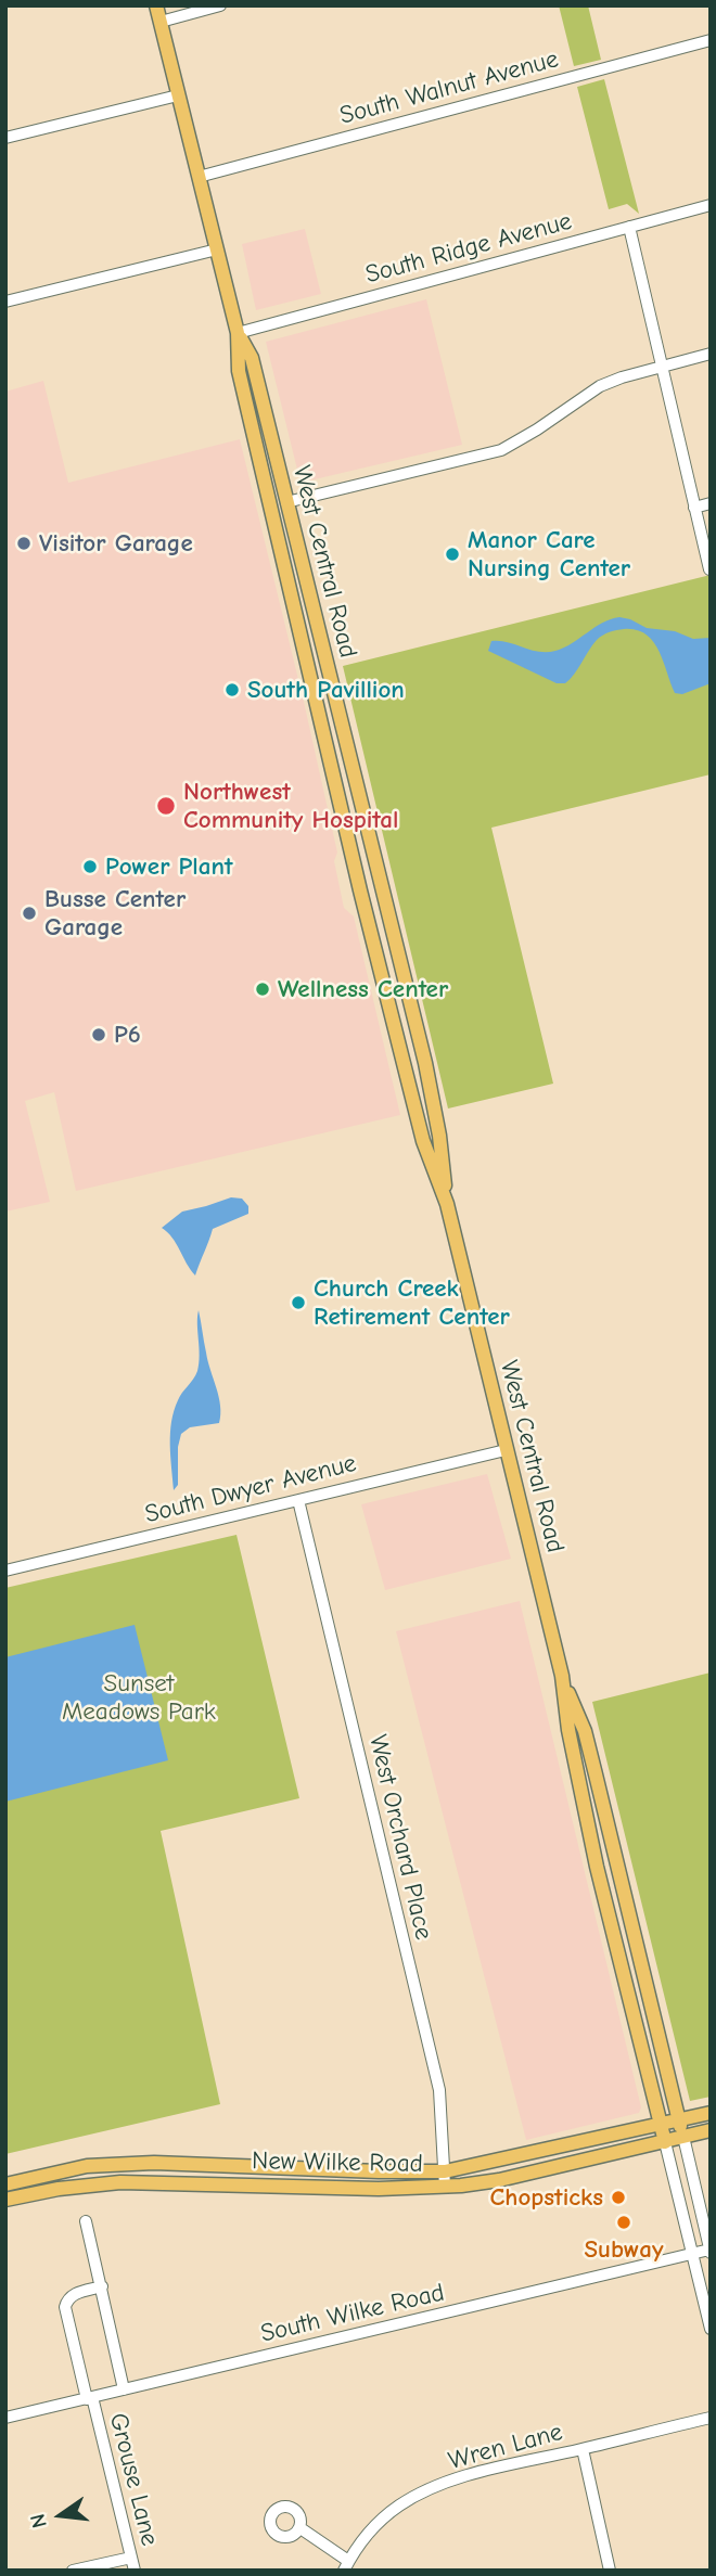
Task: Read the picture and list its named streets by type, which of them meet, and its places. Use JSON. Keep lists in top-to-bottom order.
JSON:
{
  "streets": {
    "main road": ["West Central Road", "New Wilke Road"],
    "street": [
      "South Walnut Avenue",
      "South Ridge Avenue",
      "South Dwyer Avenue",
      "West Orchard Place",
      "South Wilke Road",
      "Wren Lane",
      "Grouse Lane"
    ]
  },
  "crossings": [
    ["South Walnut Avenue", "West Central Road"],
    ["South Ridge Avenue", "West Central Road"],
    ["West Central Road", "South Dwyer Avenue"],
    ["West Central Road", "New Wilke Road"],
    ["South Dwyer Avenue", "West Orchard Place"],
    ["West Orchard Place", "New Wilke Road"],
    ["South Wilke Road", "Grouse Lane"]
  ],
  "parks": ["Sunset Meadows Park"],
  "places": [
    "Visitor Garage",
    "Manor Care Nursing Center",
    "South Pavillion",
    "Northwest Community Hospital",
    "Power Plant",
    "Busse Center Garage",
    "Wellness Center",
    "P6",
    "Church Creek Retirement Center",
    "Chopsticks",
    "Subway"
  ],
  "north": "left"
}
